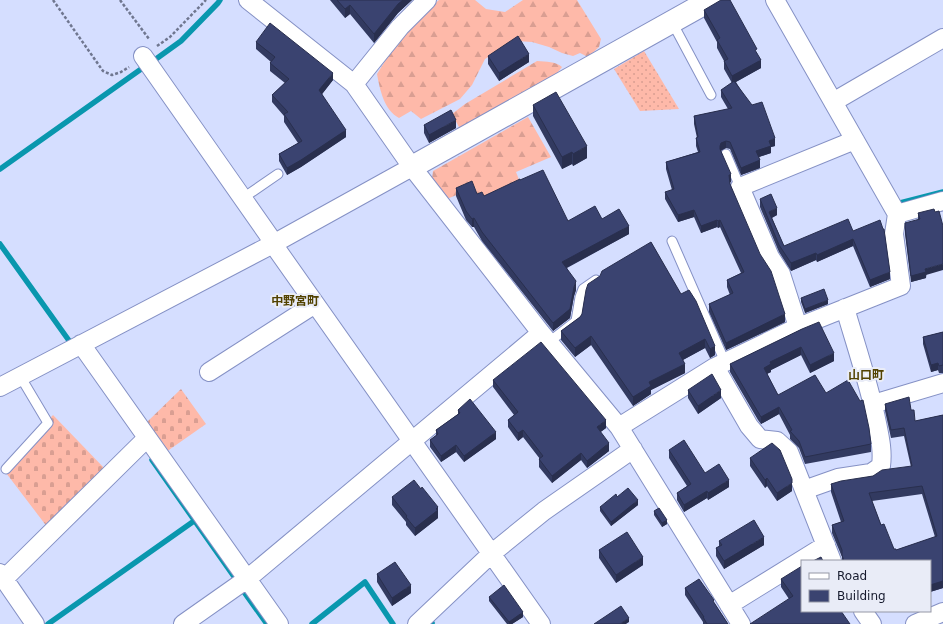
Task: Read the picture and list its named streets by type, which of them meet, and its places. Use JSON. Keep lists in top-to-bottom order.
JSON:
{
  "districts": ["中野宮町", "山口町"],
  "legend": ["Road", "Building"]
}
